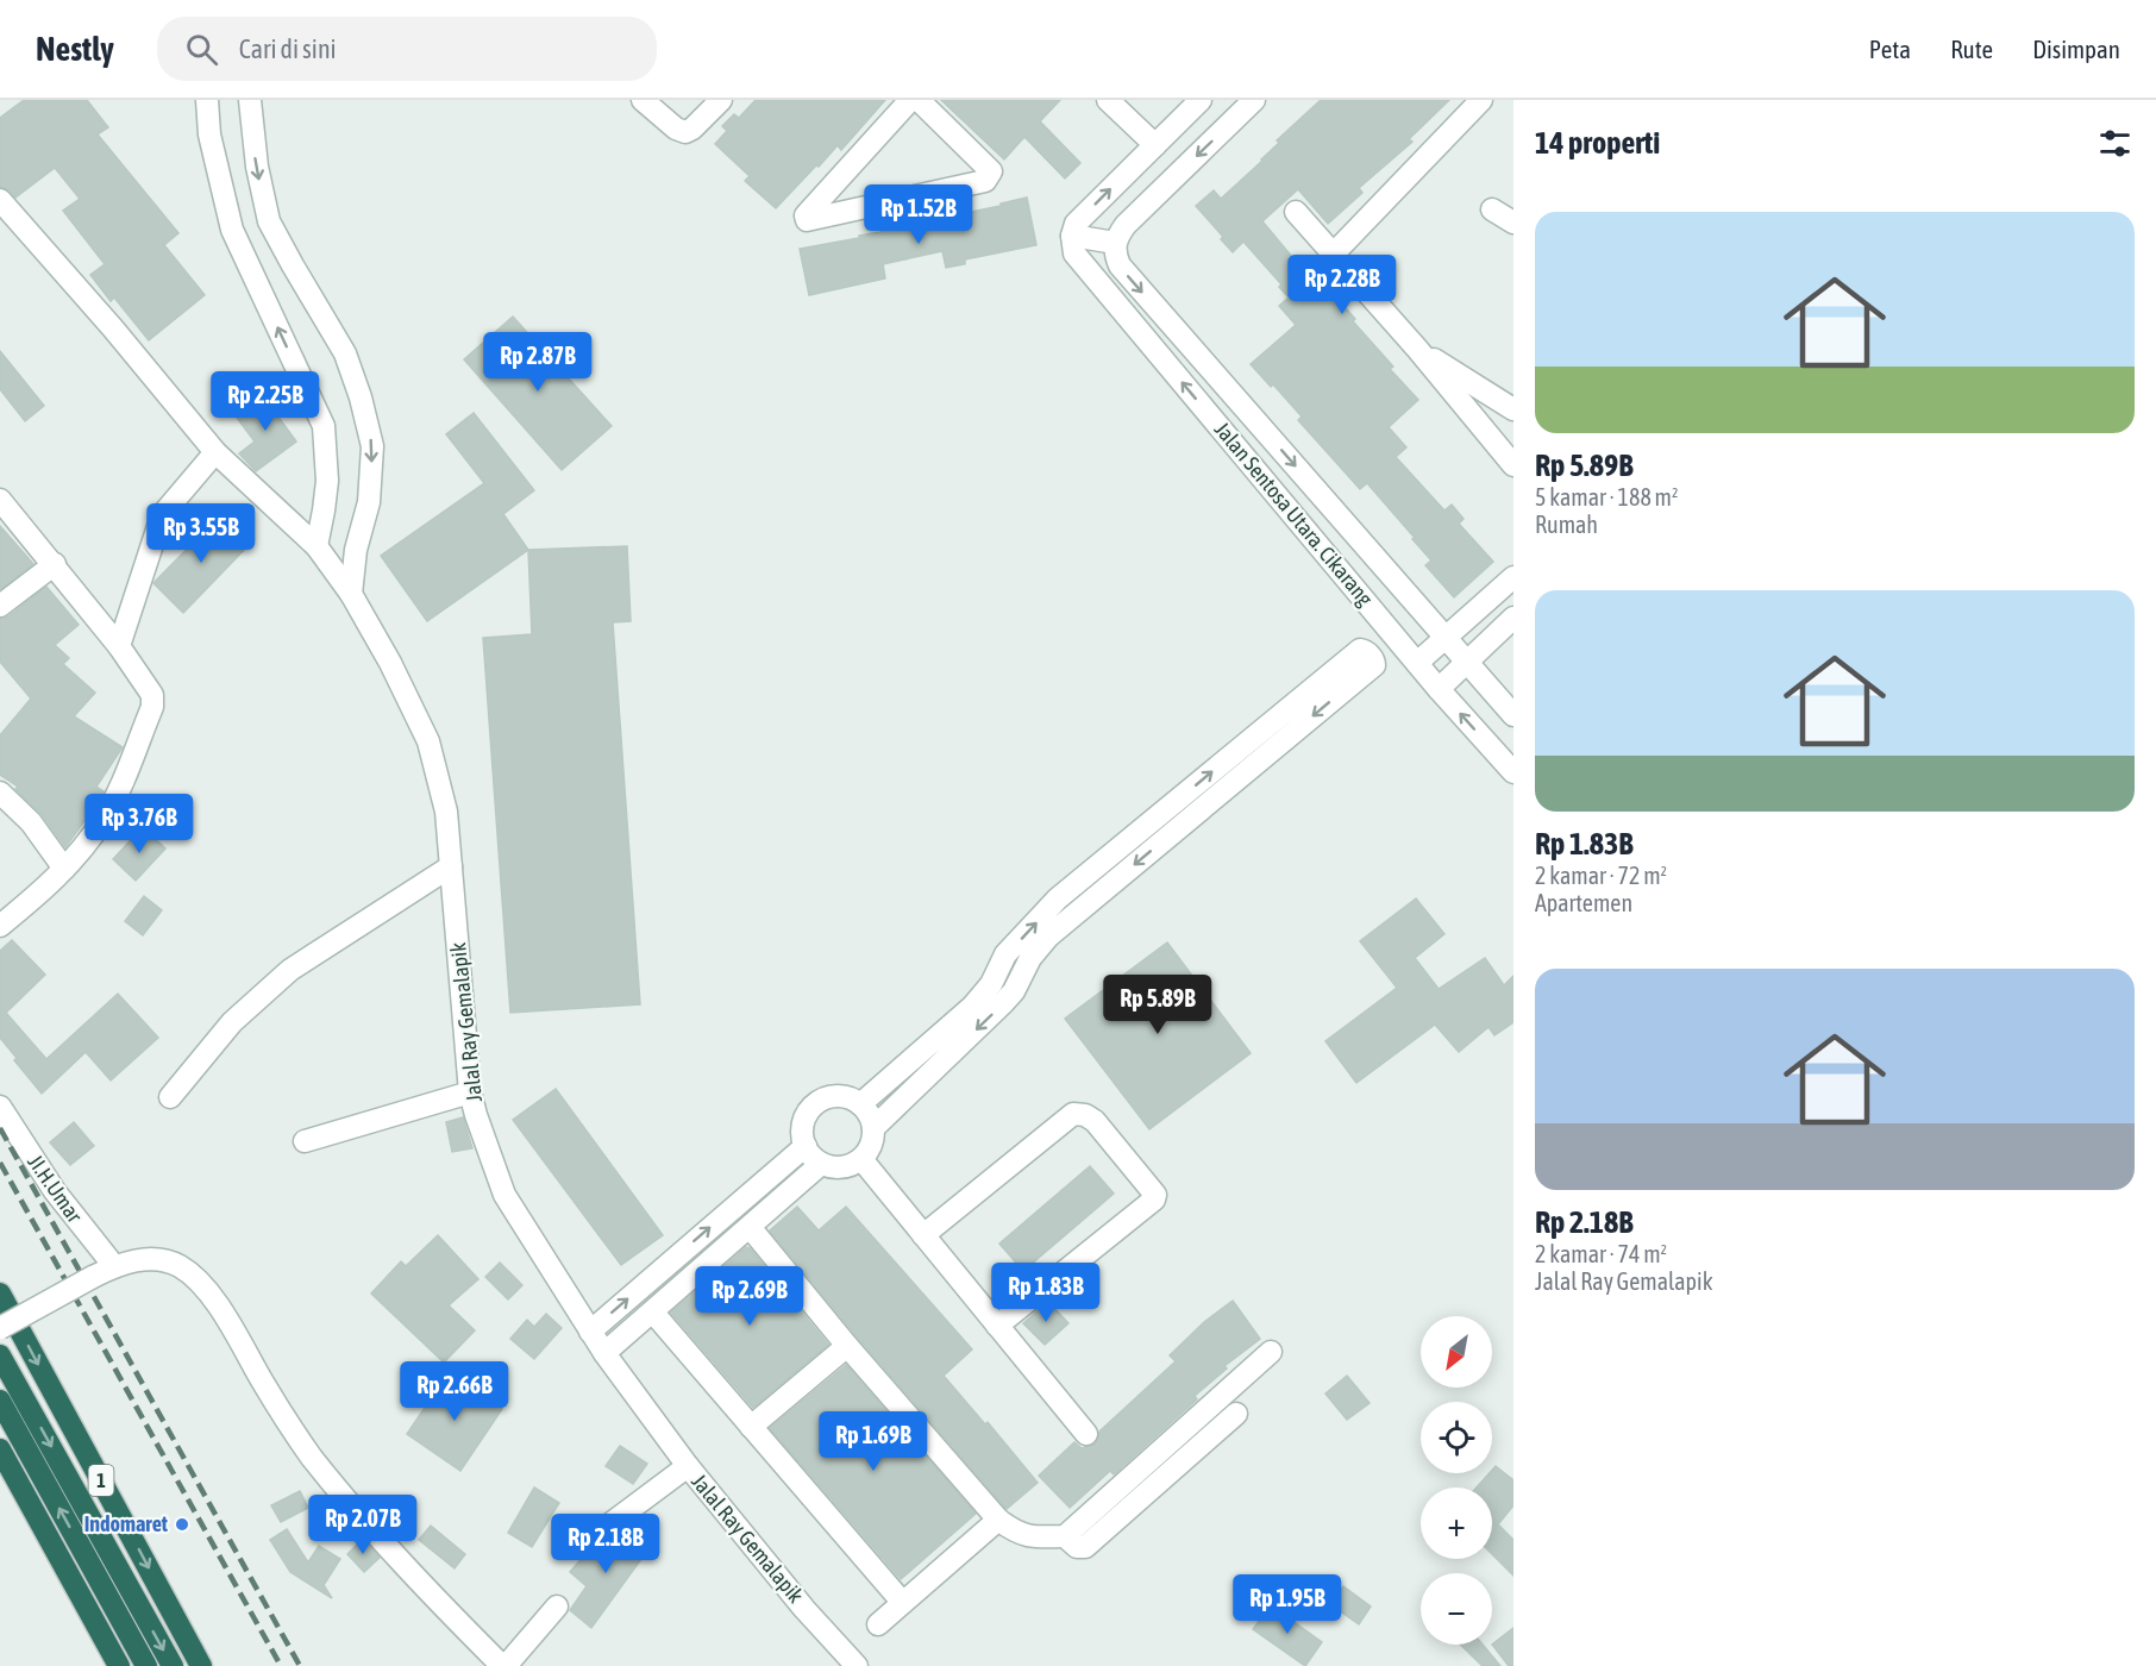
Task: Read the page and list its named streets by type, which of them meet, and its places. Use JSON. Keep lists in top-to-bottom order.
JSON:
{
  "streets": {
    "highway": ["1"],
    "street": ["Jalan Sentosa Utara. Cikarang", "Jalal Ray Gemalapik", "JI.H.Umar"]
  },
  "places": ["Indomaret"],
  "north": "bottom left",
  "page": {
    "header": "Nestly",
    "search": "Cari di sini",
    "nav": ["Peta", "Rute", "Disimpan"],
    "heading": "14 properti",
    "price": [
      "Rp 1.52B",
      "Rp 2.28B",
      "Rp 2.87B",
      "Rp 2.25B",
      "Rp 3.55B",
      "Rp 3.76B",
      "Rp 5.89B",
      "Rp 1.83B",
      "Rp 2.69B",
      "Rp 2.66B",
      "Rp 1.69B",
      "Rp 2.07B",
      "Rp 2.18B",
      "Rp 1.95B"
    ],
    "list": [
      {
        "name": "Rp 5.89B",
        "note": "5 kamar · 188 m² · Rumah"
      },
      {
        "name": "Rp 1.83B",
        "note": "2 kamar · 72 m² · Apartemen"
      },
      {
        "name": "Rp 2.18B",
        "note": "2 kamar · 74 m² · Jalal Ray Gemalapik"
      }
    ],
    "map_buttons": ["+", "−"]
  }
}
